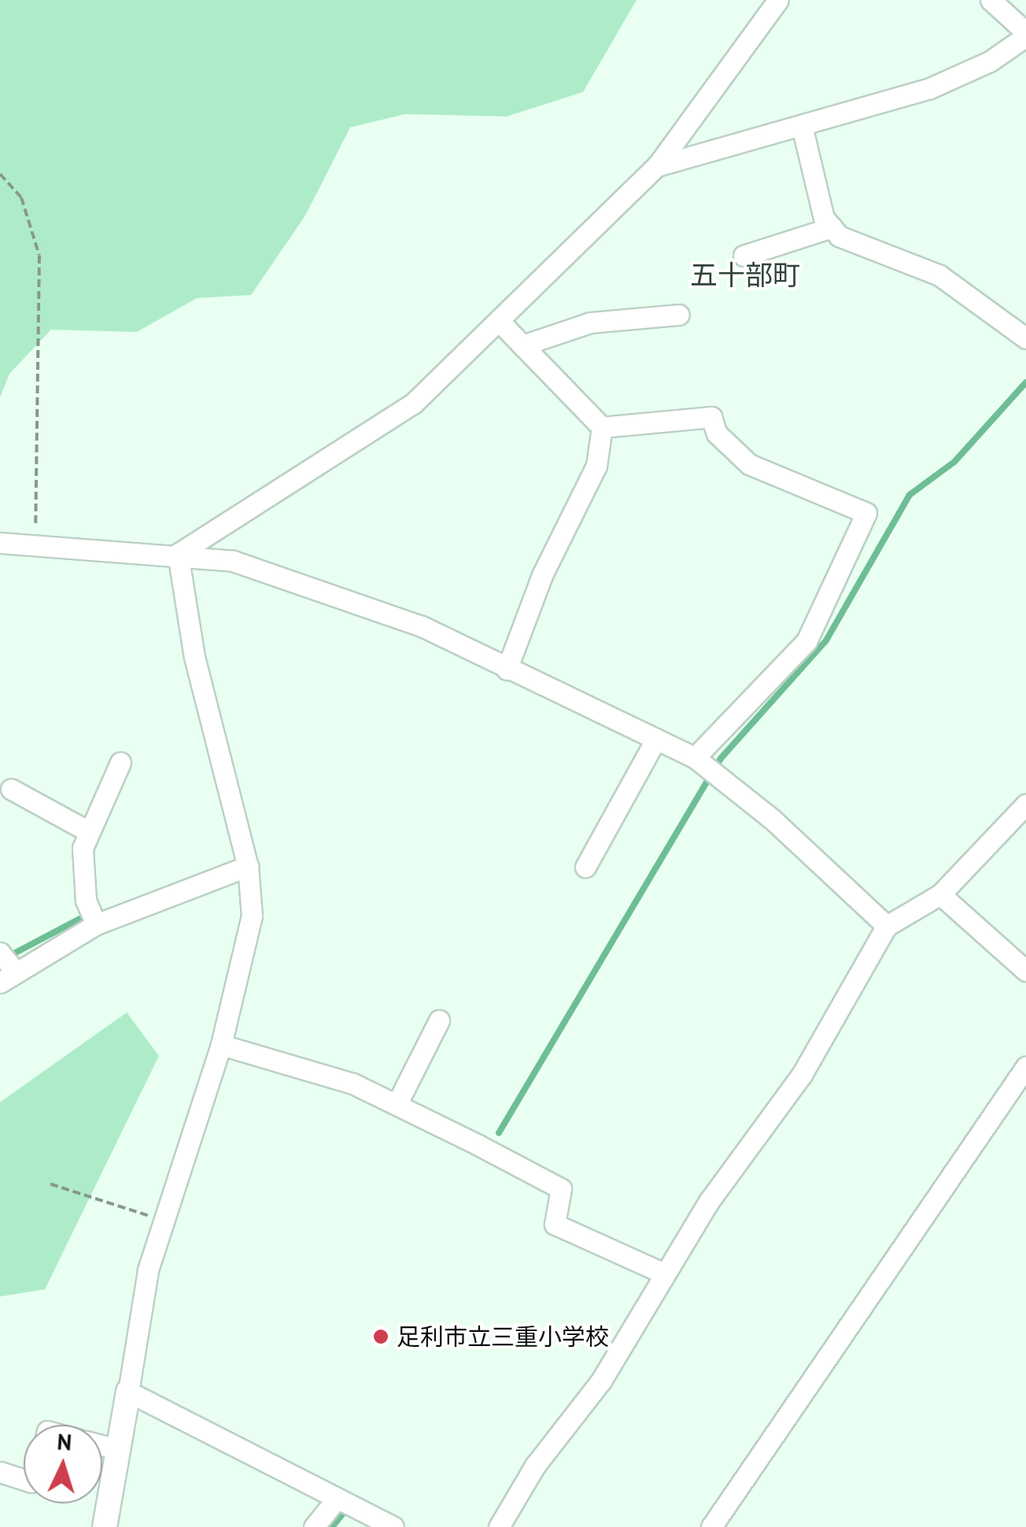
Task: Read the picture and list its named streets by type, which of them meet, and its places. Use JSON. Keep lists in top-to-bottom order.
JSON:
{
  "districts": ["五十部町"],
  "places": ["足利市立三重小学校"],
  "north": "top"
}
